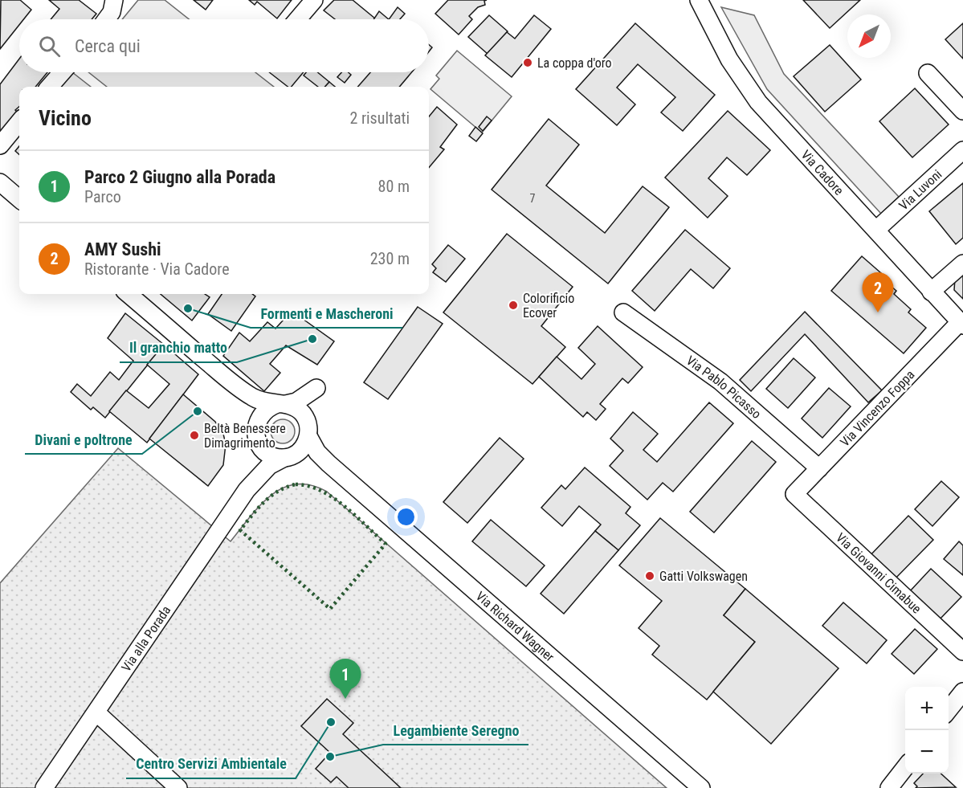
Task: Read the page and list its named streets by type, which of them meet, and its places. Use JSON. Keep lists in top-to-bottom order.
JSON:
{
  "streets": {
    "street": [
      "Via Cadore",
      "Via Luvoni",
      "Via Pablo Picasso",
      "Via Vincenzo Foppa",
      "Via Giovanni Cimabue",
      "Via Richard Wagner",
      "Via alla Porada"
    ]
  },
  "crossings": [
    ["Via Cadore", "Via Luvoni"],
    ["Via Cadore", "Via Vincenzo Foppa"],
    ["Via Pablo Picasso", "Via Vincenzo Foppa"],
    ["Via Vincenzo Foppa", "Via Giovanni Cimabue"],
    ["Via Richard Wagner", "Via alla Porada"]
  ],
  "places": [
    "La coppa d'oro",
    "Colorificio Ecover",
    "Formenti e Mascheroni",
    "Il granchio matto",
    "Divani e poltrone",
    "Beltà Benessere Dimagrimento",
    "Gatti Volkswagen",
    "Centro Servizi Ambientale",
    "Legambiente Seregno"
  ],
  "house_numbers": ["7"],
  "north": "bottom left",
  "page": {
    "search": "Cerca qui",
    "heading": ["Vicino", "2 risultati"],
    "list": [
      {
        "mark": "1",
        "name": "Parco 2 Giugno alla Porada",
        "note": "Parco",
        "value": "80 m"
      },
      {
        "mark": "2",
        "name": "AMY Sushi",
        "note": "Ristorante · Via Cadore",
        "value": "230 m"
      }
    ],
    "pins": ["2", "1"],
    "map_buttons": ["+", "−"]
  }
}
